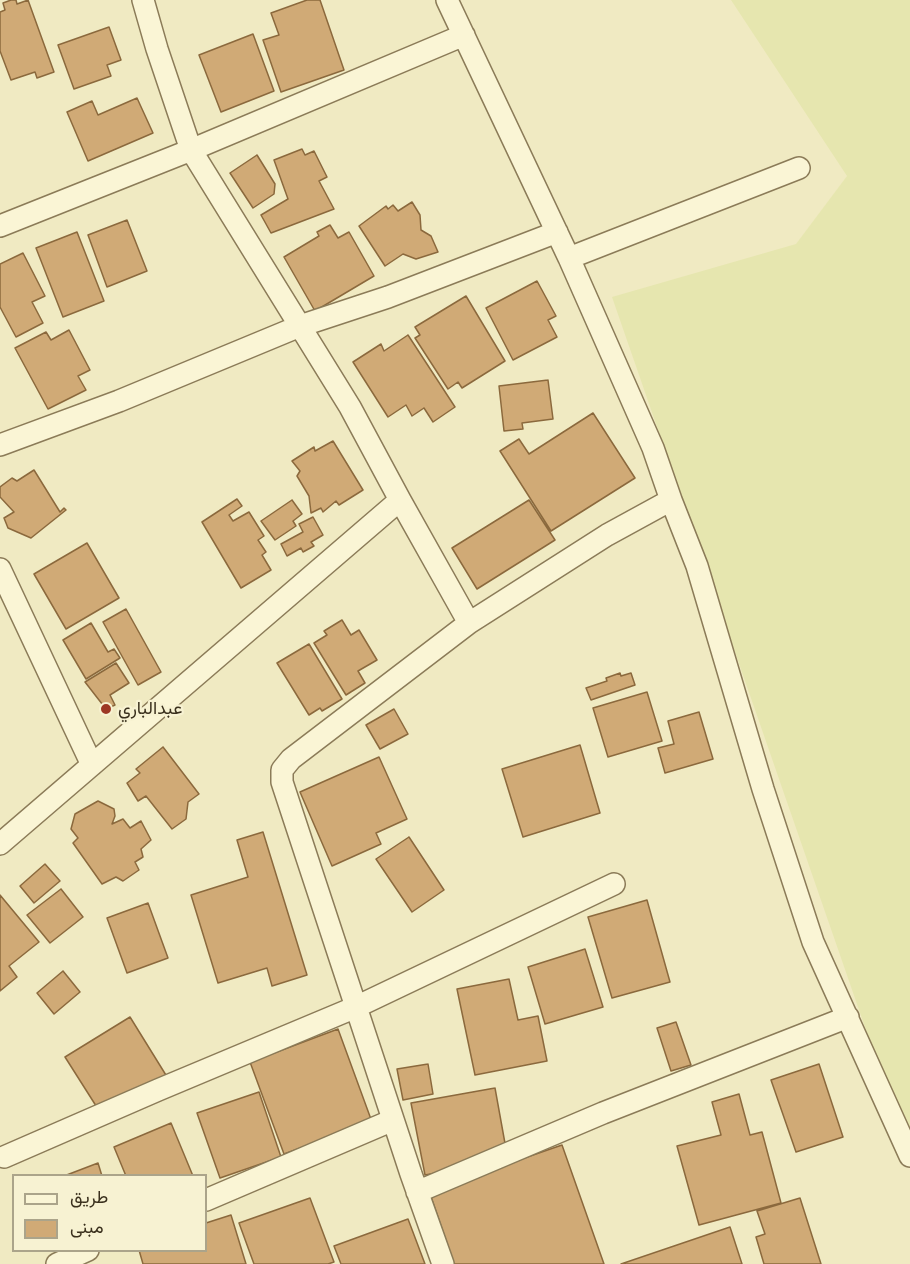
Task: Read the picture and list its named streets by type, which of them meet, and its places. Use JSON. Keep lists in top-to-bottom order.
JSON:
{
  "places": ["عبدالباري"],
  "legend": ["طريق", "مبنى"]
}
